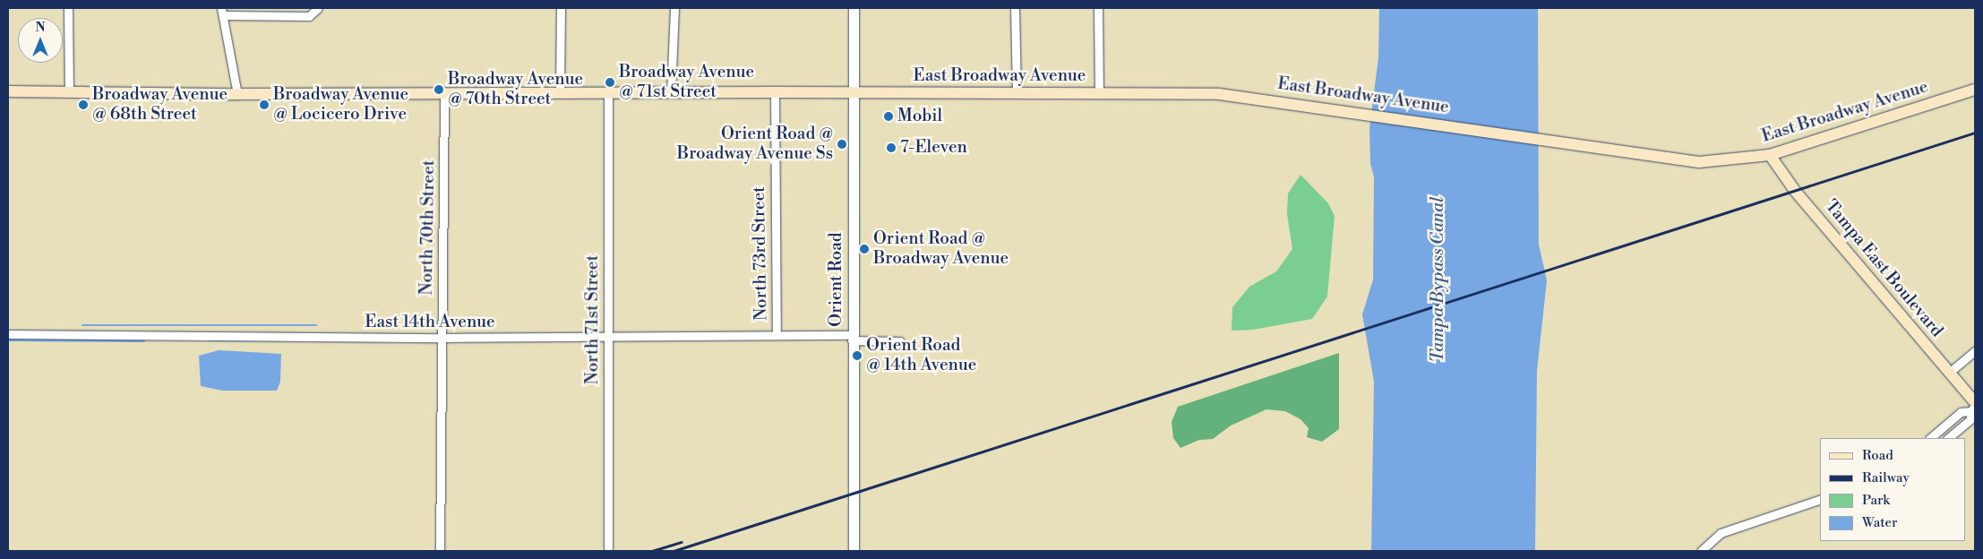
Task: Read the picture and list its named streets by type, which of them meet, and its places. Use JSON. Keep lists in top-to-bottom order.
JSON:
{
  "streets": {
    "main road": ["East Broadway Avenue", "Tampa East Boulevard"],
    "street": [
      "North 70th Street",
      "North 73rd Street",
      "Orient Road",
      "North 71st Street",
      "East 14th Avenue"
    ]
  },
  "crossings": [
    ["East Broadway Avenue", "North 70th Street"],
    ["East Broadway Avenue", "North 73rd Street"],
    ["East Broadway Avenue", "Tampa East Boulevard"],
    ["East Broadway Avenue", "Orient Road"],
    ["East Broadway Avenue", "North 71st Street"],
    ["North 70th Street", "East 14th Avenue"],
    ["North 73rd Street", "East 14th Avenue"],
    ["Orient Road", "East 14th Avenue"],
    ["North 71st Street", "East 14th Avenue"]
  ],
  "water": ["Tampa Bypass Canal"],
  "places": [
    "Broadway Avenue @ 71st Street",
    "Broadway Avenue @ 70th Street",
    "Broadway Avenue @ 68th Street",
    "Broadway Avenue @ Locicero Drive",
    "Mobil",
    "Orient Road @ Broadway Avenue Ss",
    "7-Eleven",
    "Orient Road @ Broadway Avenue",
    "Orient Road @ 14th Avenue"
  ],
  "legend": [
    "Road",
    "Railway",
    "Park",
    "Water"
  ],
  "north": "top"
}
